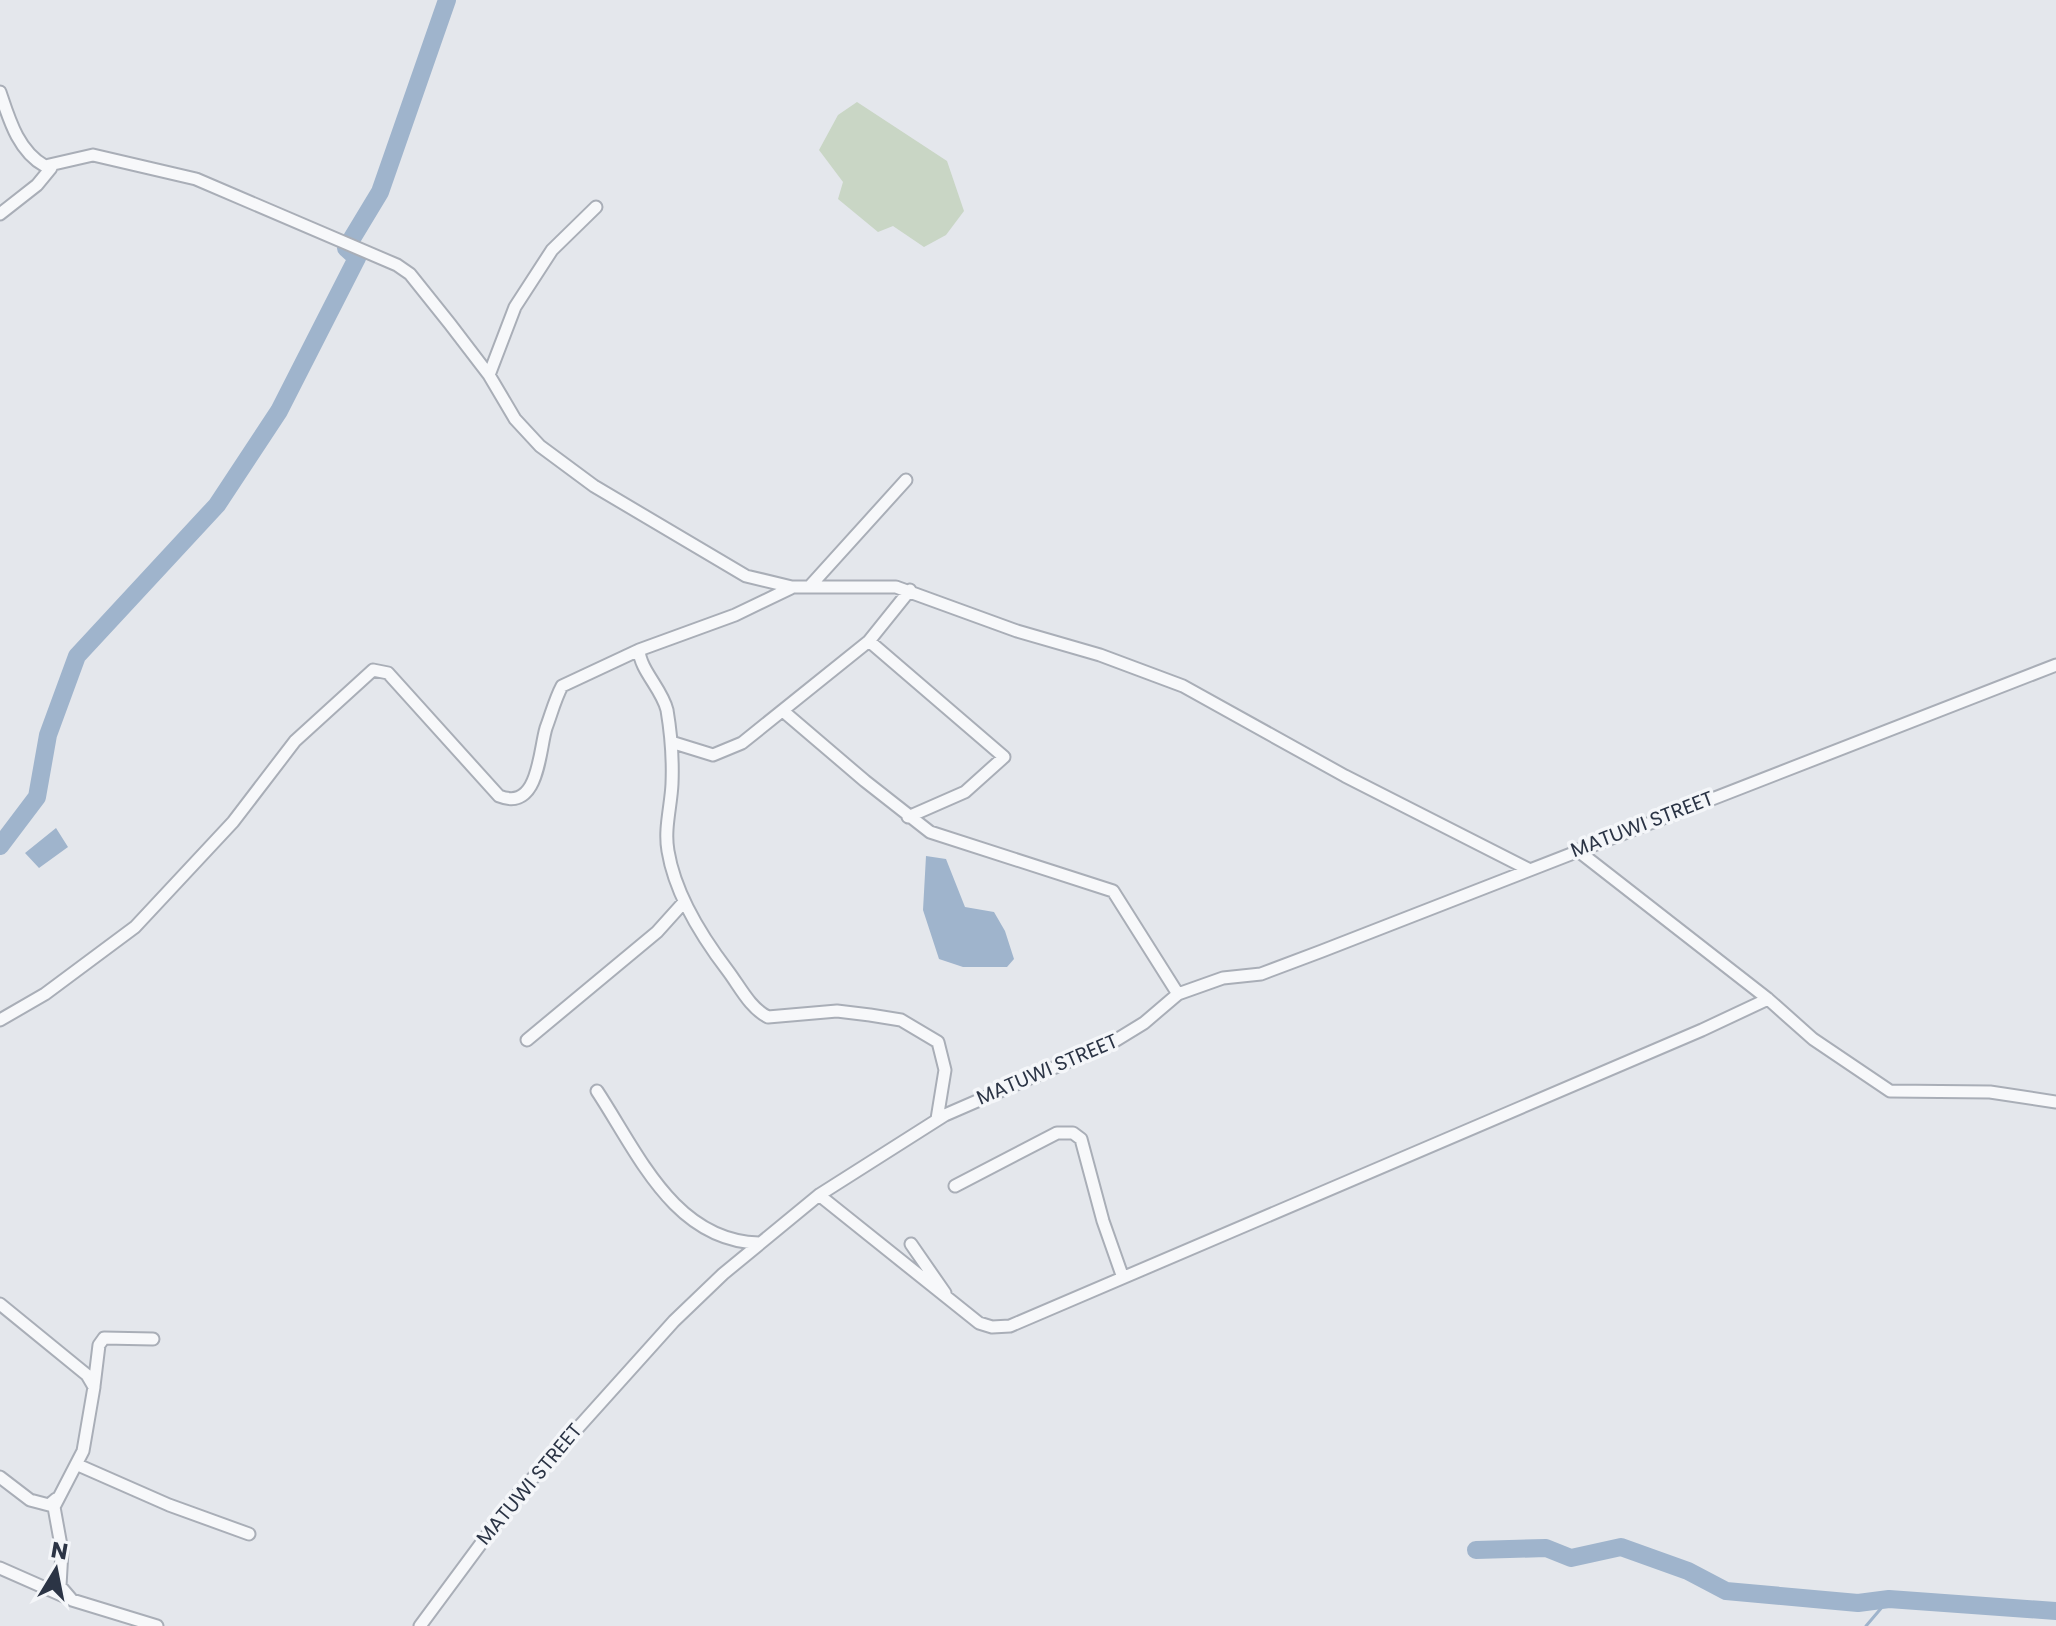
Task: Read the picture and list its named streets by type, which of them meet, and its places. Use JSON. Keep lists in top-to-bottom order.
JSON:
{
  "streets": {
    "street": ["MATUWI STREET"]
  },
  "north": "top"
}
